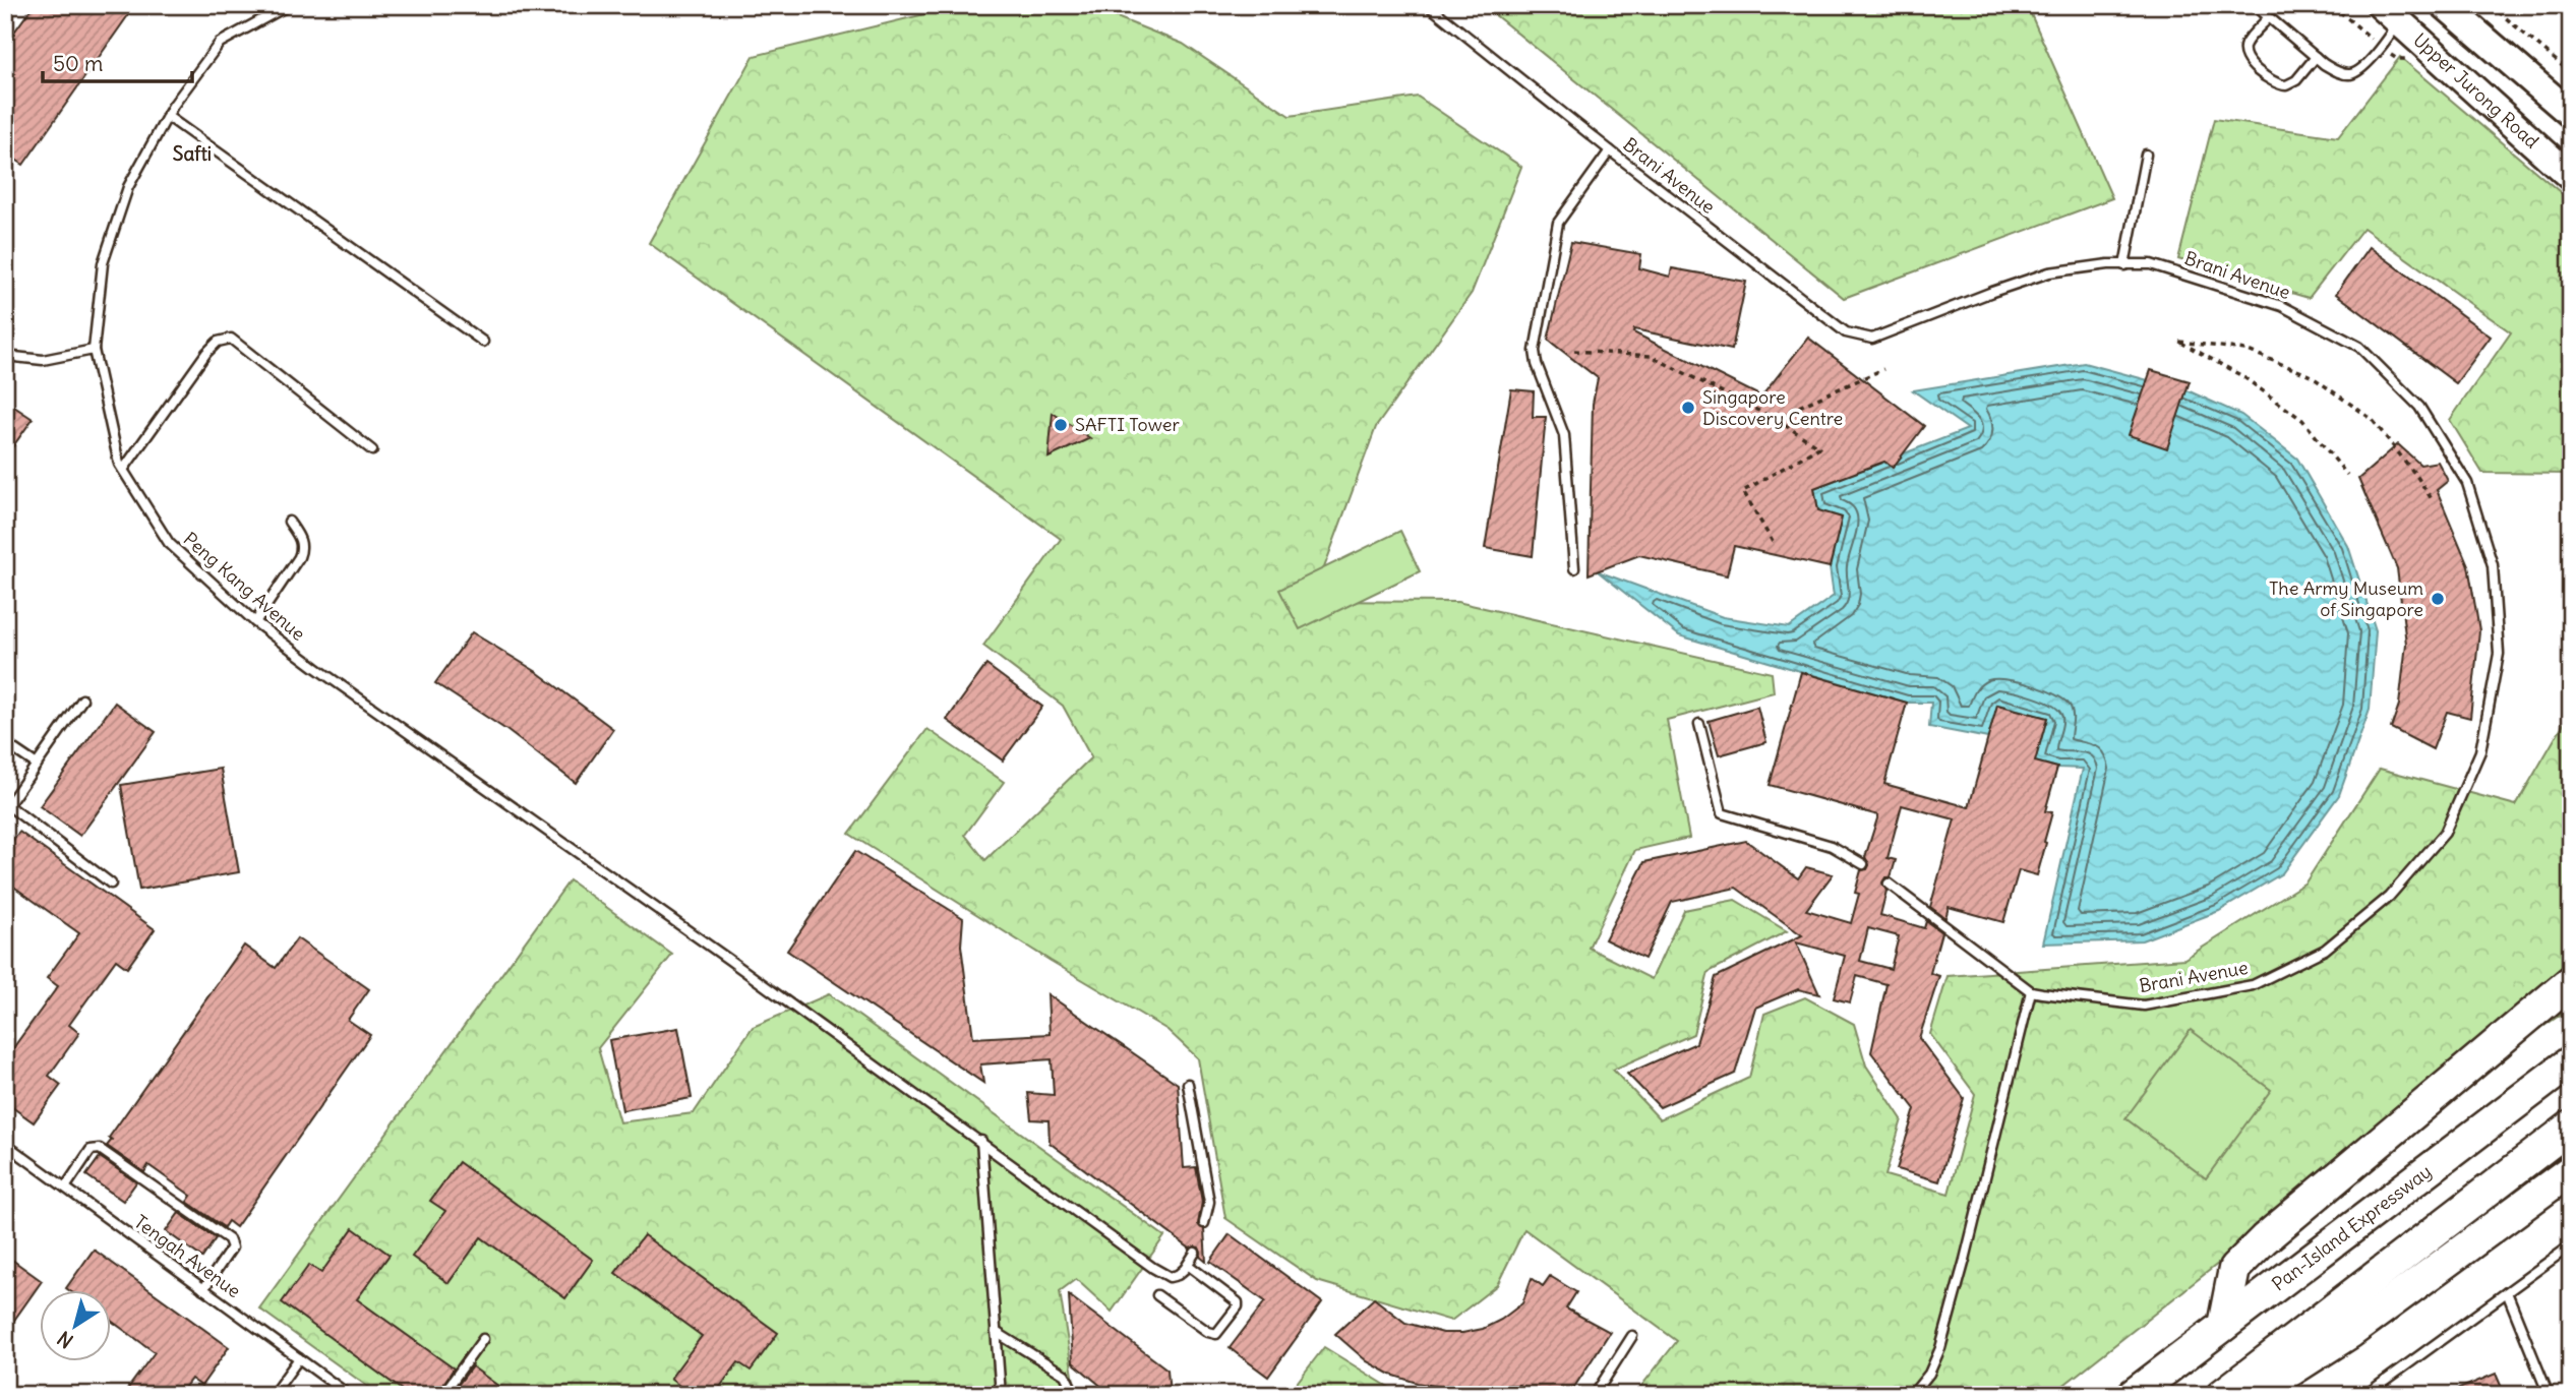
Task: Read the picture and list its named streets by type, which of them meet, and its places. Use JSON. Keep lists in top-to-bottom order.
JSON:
{
  "streets": {
    "highway": ["Pan-Island Expressway"],
    "main road": ["Upper Jurong Road"],
    "lane": ["Brani Avenue", "Peng Kang Avenue", "Tengah Avenue"]
  },
  "districts": ["Safti"],
  "places": ["Singapore Discovery Centre", "SAFTI Tower", "The Army Museum of Singapore"],
  "scale_bar": "50 m",
  "north": "bottom left"
}
